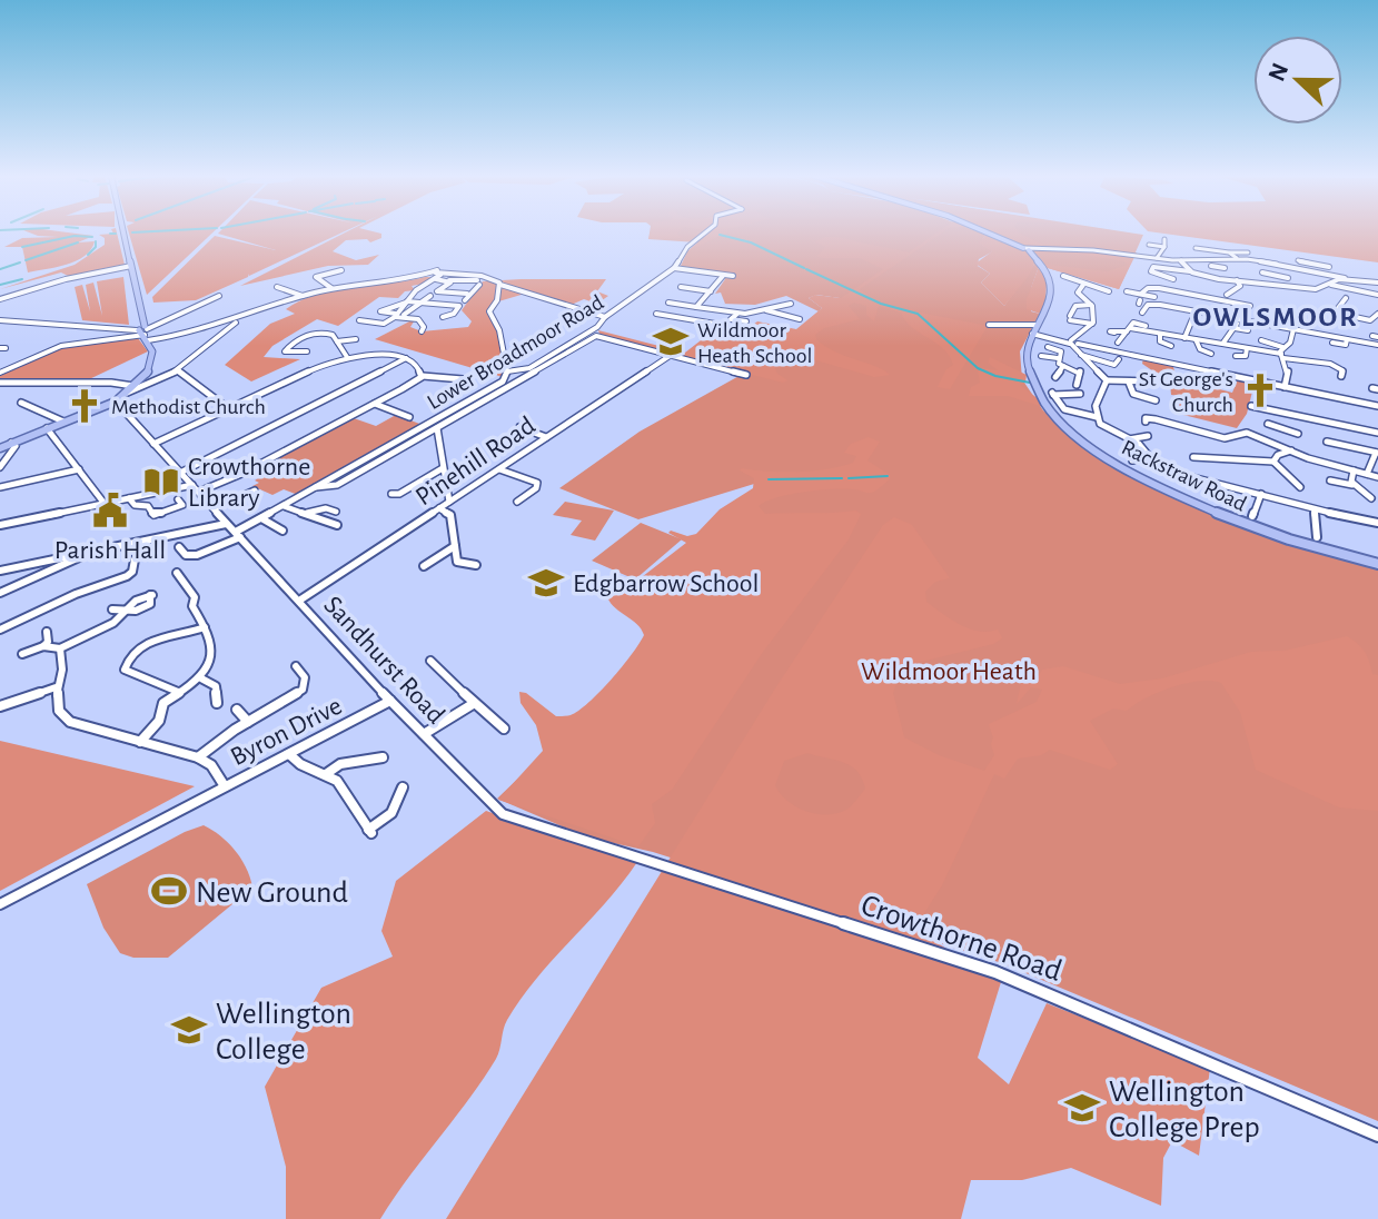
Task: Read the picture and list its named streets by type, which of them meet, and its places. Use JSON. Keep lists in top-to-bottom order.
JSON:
{
  "streets": {
    "main road": ["Rackstraw Road"],
    "street": [
      "Lower Broadmoor Road",
      "Pinehill Road",
      "Sandhurst Road",
      "Byron Drive",
      "Crowthorne Road"
    ]
  },
  "crossings": [
    ["Lower Broadmoor Road", "Sandhurst Road"],
    ["Pinehill Road", "Sandhurst Road"],
    ["Sandhurst Road", "Byron Drive"],
    ["Sandhurst Road", "Crowthorne Road"]
  ],
  "districts": ["OWLSMOOR"],
  "parks": ["Wildmoor Heath"],
  "places": {
    "school or university": [
      "Wildmoor Heath School",
      "Edgbarrow School",
      "Wellington College",
      "Wellington College Prep"
    ],
    "church": ["St George's Church", "Methodist Church"],
    "library": ["Crowthorne Library"],
    "public building": ["Parish Hall"],
    "sports": ["New Ground"]
  },
  "north": "left"
}
